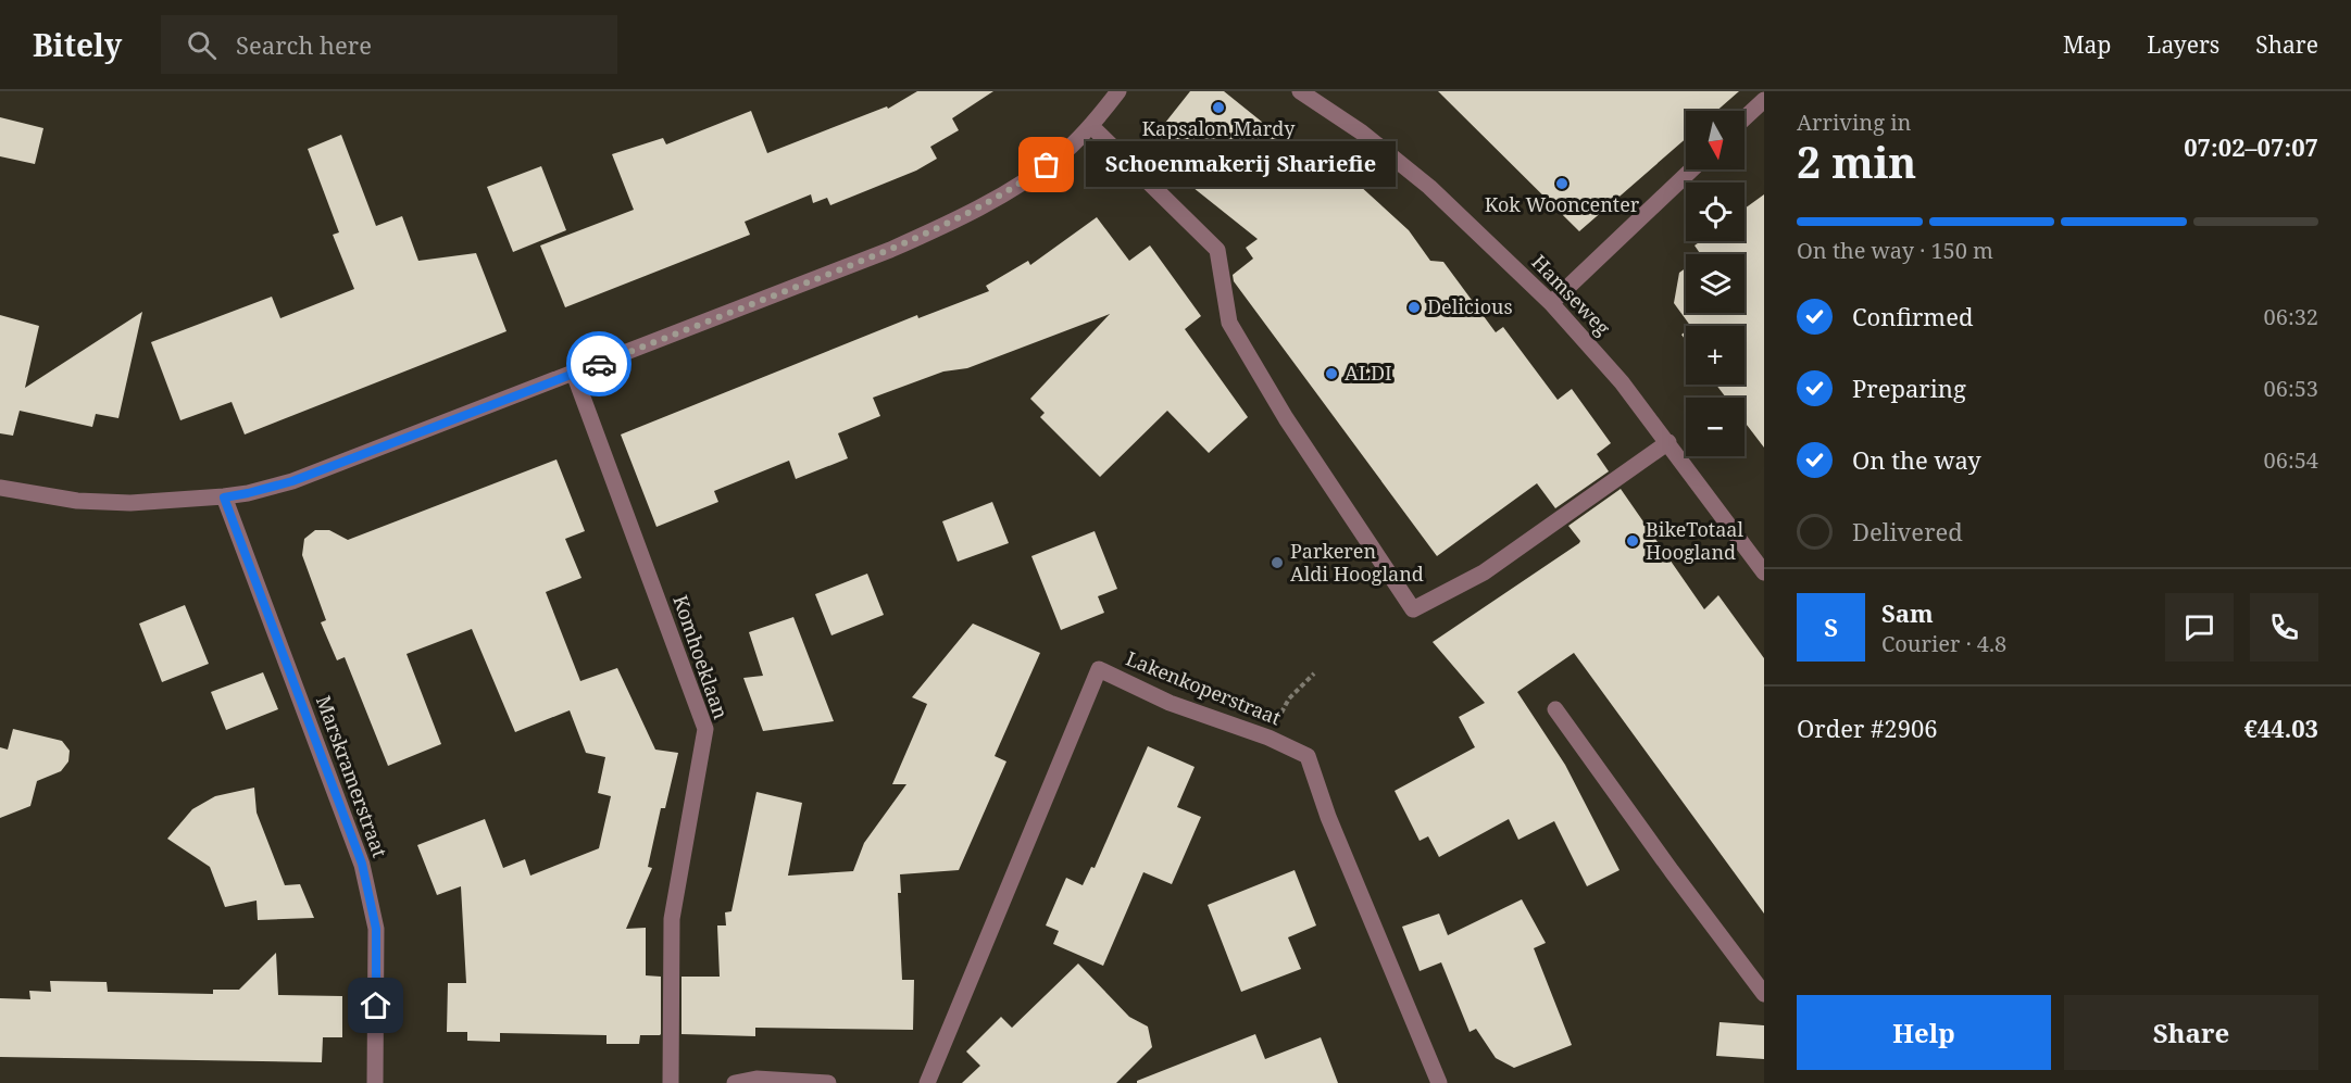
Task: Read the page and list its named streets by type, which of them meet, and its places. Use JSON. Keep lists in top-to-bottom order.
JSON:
{
  "streets": {
    "street": [
      "Hamseweg",
      "Komhoeklaan",
      "Lakenkoperstraat",
      "Marskramerstraat"
    ]
  },
  "places": [
    "Kapsalon Mardy",
    "Schoenmakerij Shariefie",
    "Kok Wooncenter",
    "Delicious",
    "ALDI",
    "BikeTotaal Hoogland",
    "Parkeren Aldi Hoogland"
  ],
  "north": "bottom",
  "page": {
    "header": "Bitely",
    "search": "Search here",
    "nav": ["Map", "Layers", "Share"],
    "heading": ["2 min", "Arriving in", "07:02–07:07"],
    "panel": [
      "Sam",
      "Courier · 4.8",
      "Order #2906",
      "€44.03"
    ],
    "map_buttons": ["+", "−"],
    "bubble": "Schoenmakerij Shariefie",
    "bar": "On the way · 150 m",
    "list": [
      ["Confirmed", "06:32"],
      ["Preparing", "06:53"],
      ["On the way", "06:54"],
      "Delivered"
    ],
    "round": "S",
    "buttons": ["Help", "Share"]
  }
}
